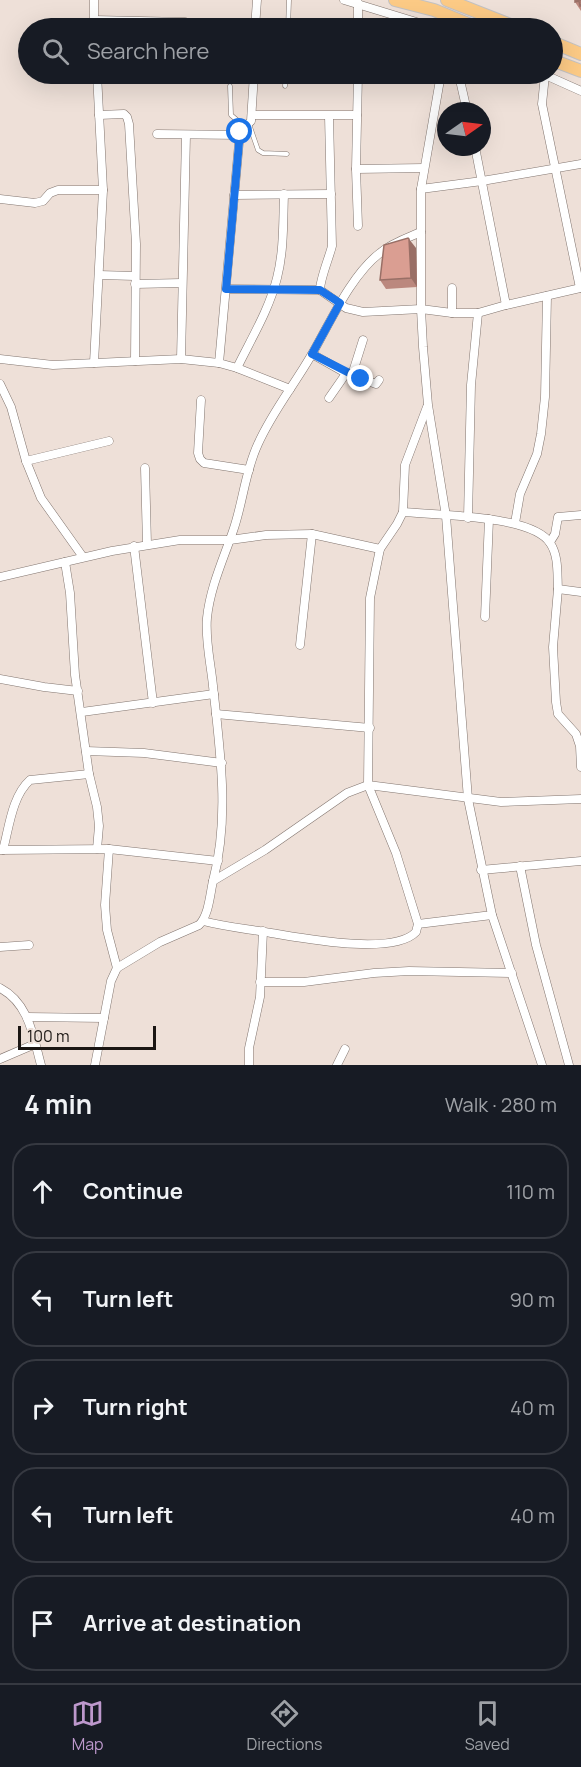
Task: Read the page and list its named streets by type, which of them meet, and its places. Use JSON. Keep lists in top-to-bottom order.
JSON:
{
  "scale_bar": "100 m",
  "north": "right",
  "page": {
    "search": "Search here",
    "scale": "100 m",
    "heading": ["4 min", "Walk · 280 m"],
    "list": [
      ["Continue", "110 m"],
      ["Turn left", "90 m"],
      ["Turn right", "40 m"],
      ["Turn left", "40 m"],
      "Arrive at destination"
    ],
    "nav": ["Map", "Directions", "Saved"]
  }
}
